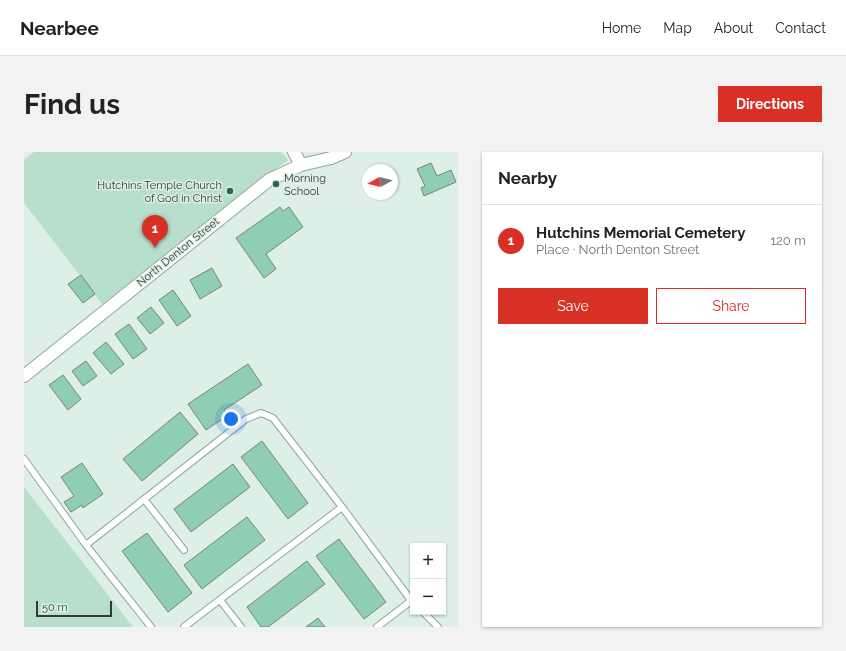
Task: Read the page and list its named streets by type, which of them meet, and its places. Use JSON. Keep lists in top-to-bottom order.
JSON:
{
  "streets": {
    "street": ["North Denton Street"]
  },
  "places": ["Morning School", "Hutchins Temple Church of God in Christ"],
  "scale_bar": "50 m",
  "north": "left",
  "page": {
    "header": "Nearbee",
    "nav": [
      "Home",
      "Map",
      "About",
      "Contact"
    ],
    "buttons": [
      "Directions",
      ["Save", "Share"]
    ],
    "title": "Find us",
    "heading": "Nearby",
    "list": [
      {
        "mark": "1",
        "name": "Hutchins Memorial Cemetery",
        "note": "Place · North Denton Street",
        "value": "120 m"
      }
    ],
    "pins": "1",
    "map_buttons": ["+", "−"],
    "scale": "50 m"
  }
}
